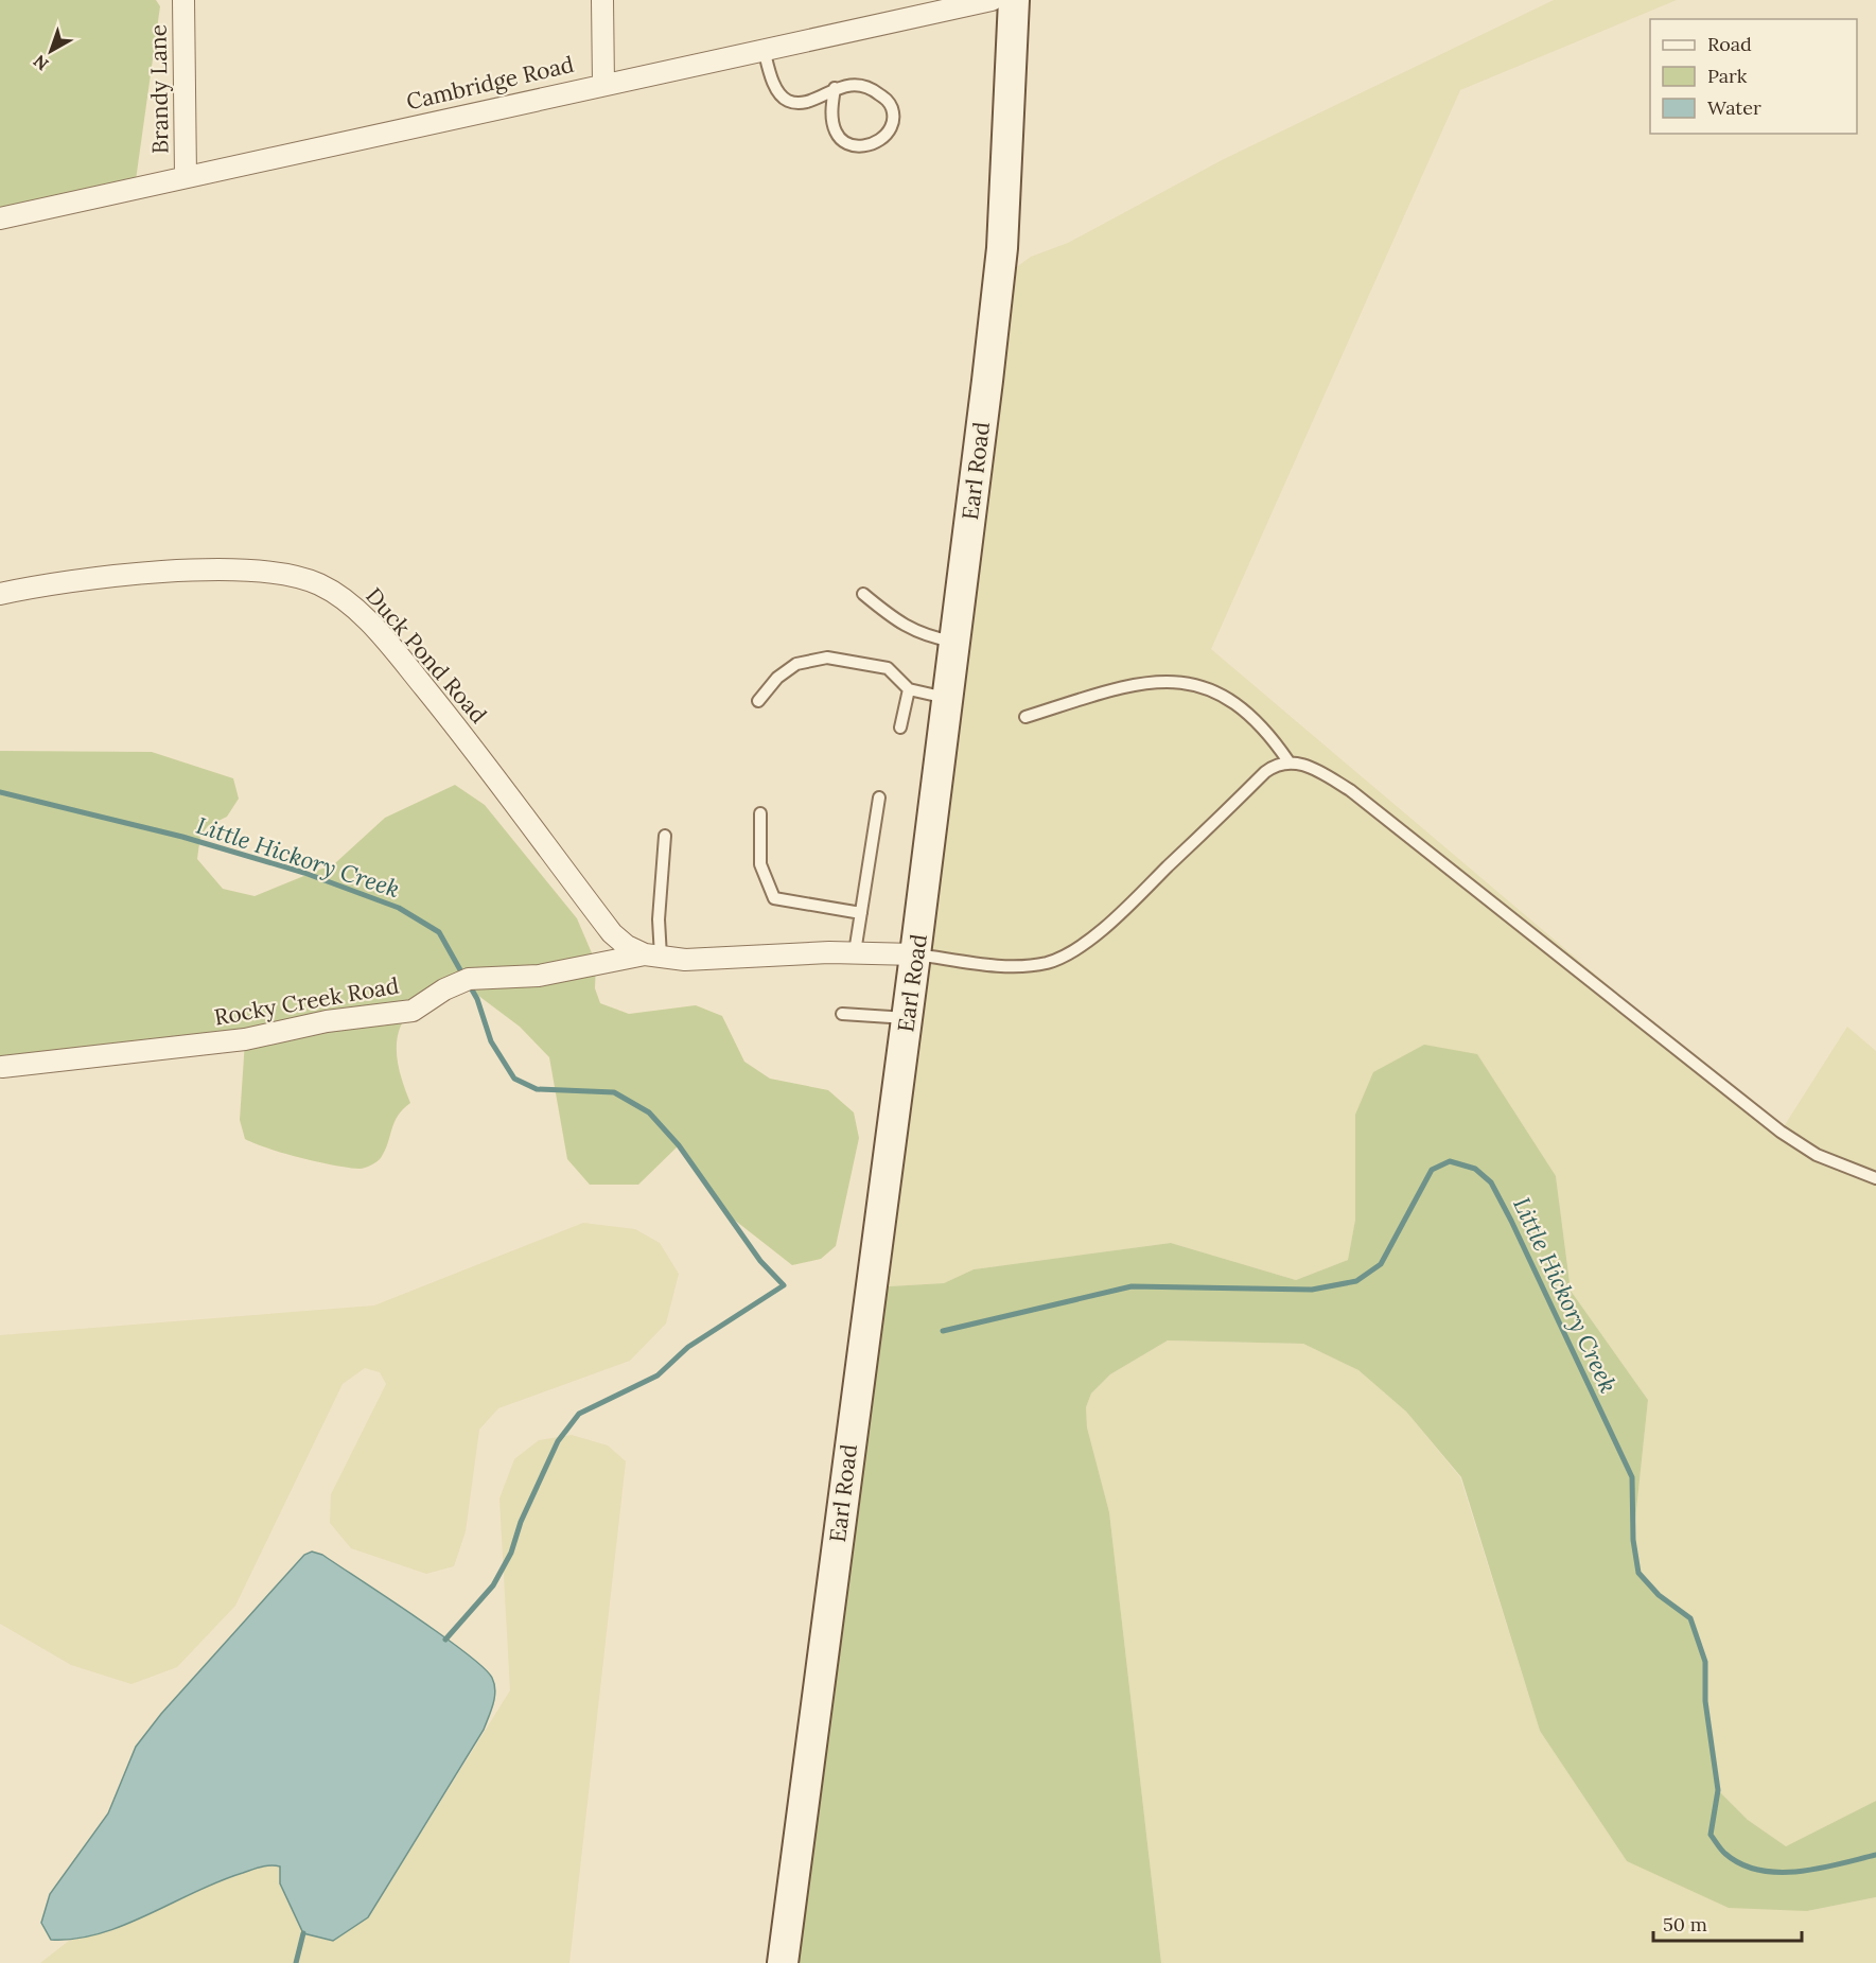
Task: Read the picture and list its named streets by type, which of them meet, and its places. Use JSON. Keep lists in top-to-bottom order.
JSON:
{
  "streets": {
    "main road": ["Earl Road"],
    "street": [
      "Cambridge Road",
      "Brandy Lane",
      "Duck Pond Road",
      "Rocky Creek Road"
    ]
  },
  "crossings": [
    ["Cambridge Road", "Brandy Lane"],
    ["Earl Road", "Rocky Creek Road"],
    ["Duck Pond Road", "Rocky Creek Road"]
  ],
  "water": ["Little Hickory Creek"],
  "legend": ["Road", "Park", "Water"],
  "scale_bar": "50 m",
  "north": "bottom left"
}
